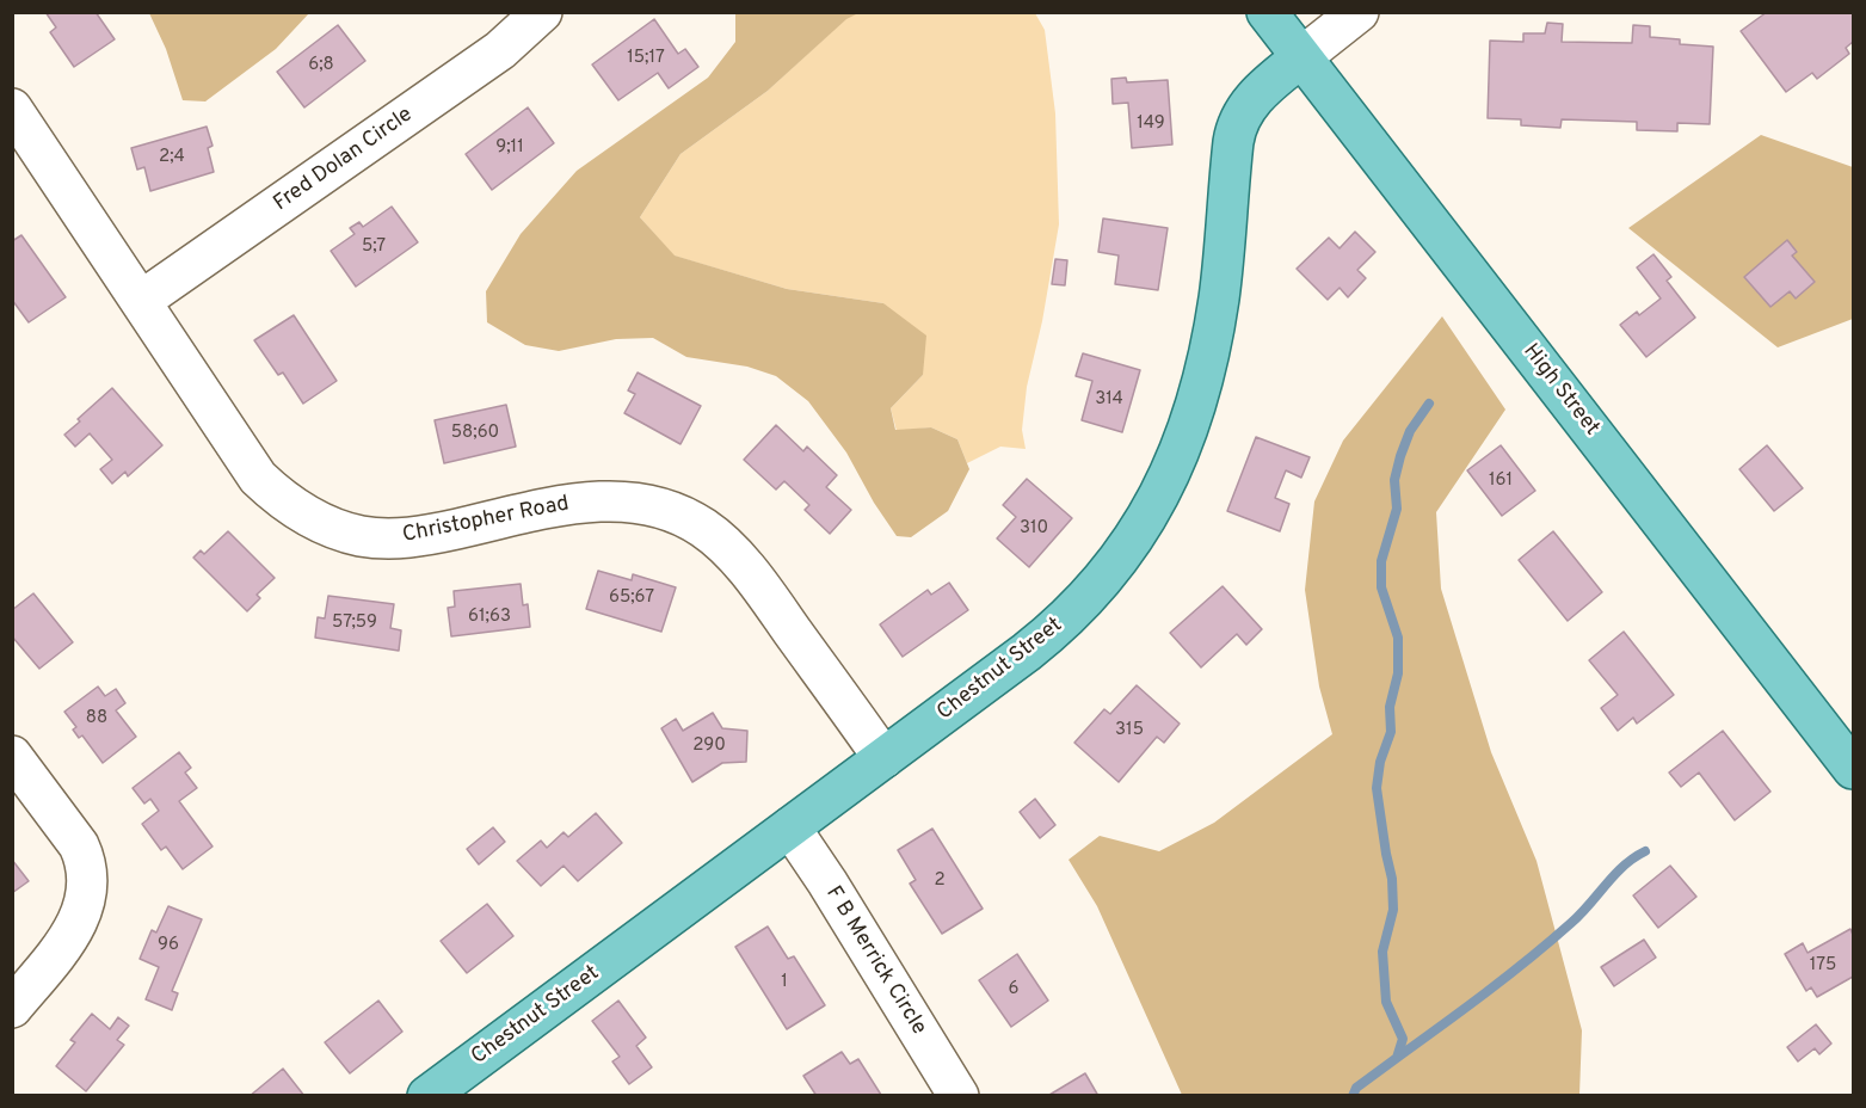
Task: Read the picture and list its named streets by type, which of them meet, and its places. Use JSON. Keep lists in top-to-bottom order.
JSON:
{
  "streets": {
    "main road": ["High Street", "Chestnut Street"],
    "street": ["Fred Dolan Circle", "Christopher Road", "F B Merrick Circle"]
  },
  "crossings": [
    ["Fred Dolan Circle", "Christopher Road"],
    ["High Street", "Chestnut Street"],
    ["Christopher Road", "Chestnut Street"],
    ["Chestnut Street", "F B Merrick Circle"]
  ],
  "house_numbers": [
    "15;17",
    "6;8",
    "149",
    "9;11",
    "2;4",
    "5;7",
    "314",
    "58;60",
    "161",
    "310",
    "65;67",
    "61;63",
    "57;59",
    "88",
    "315",
    "290",
    "2",
    "96",
    "175",
    "1",
    "6"
  ]
}
